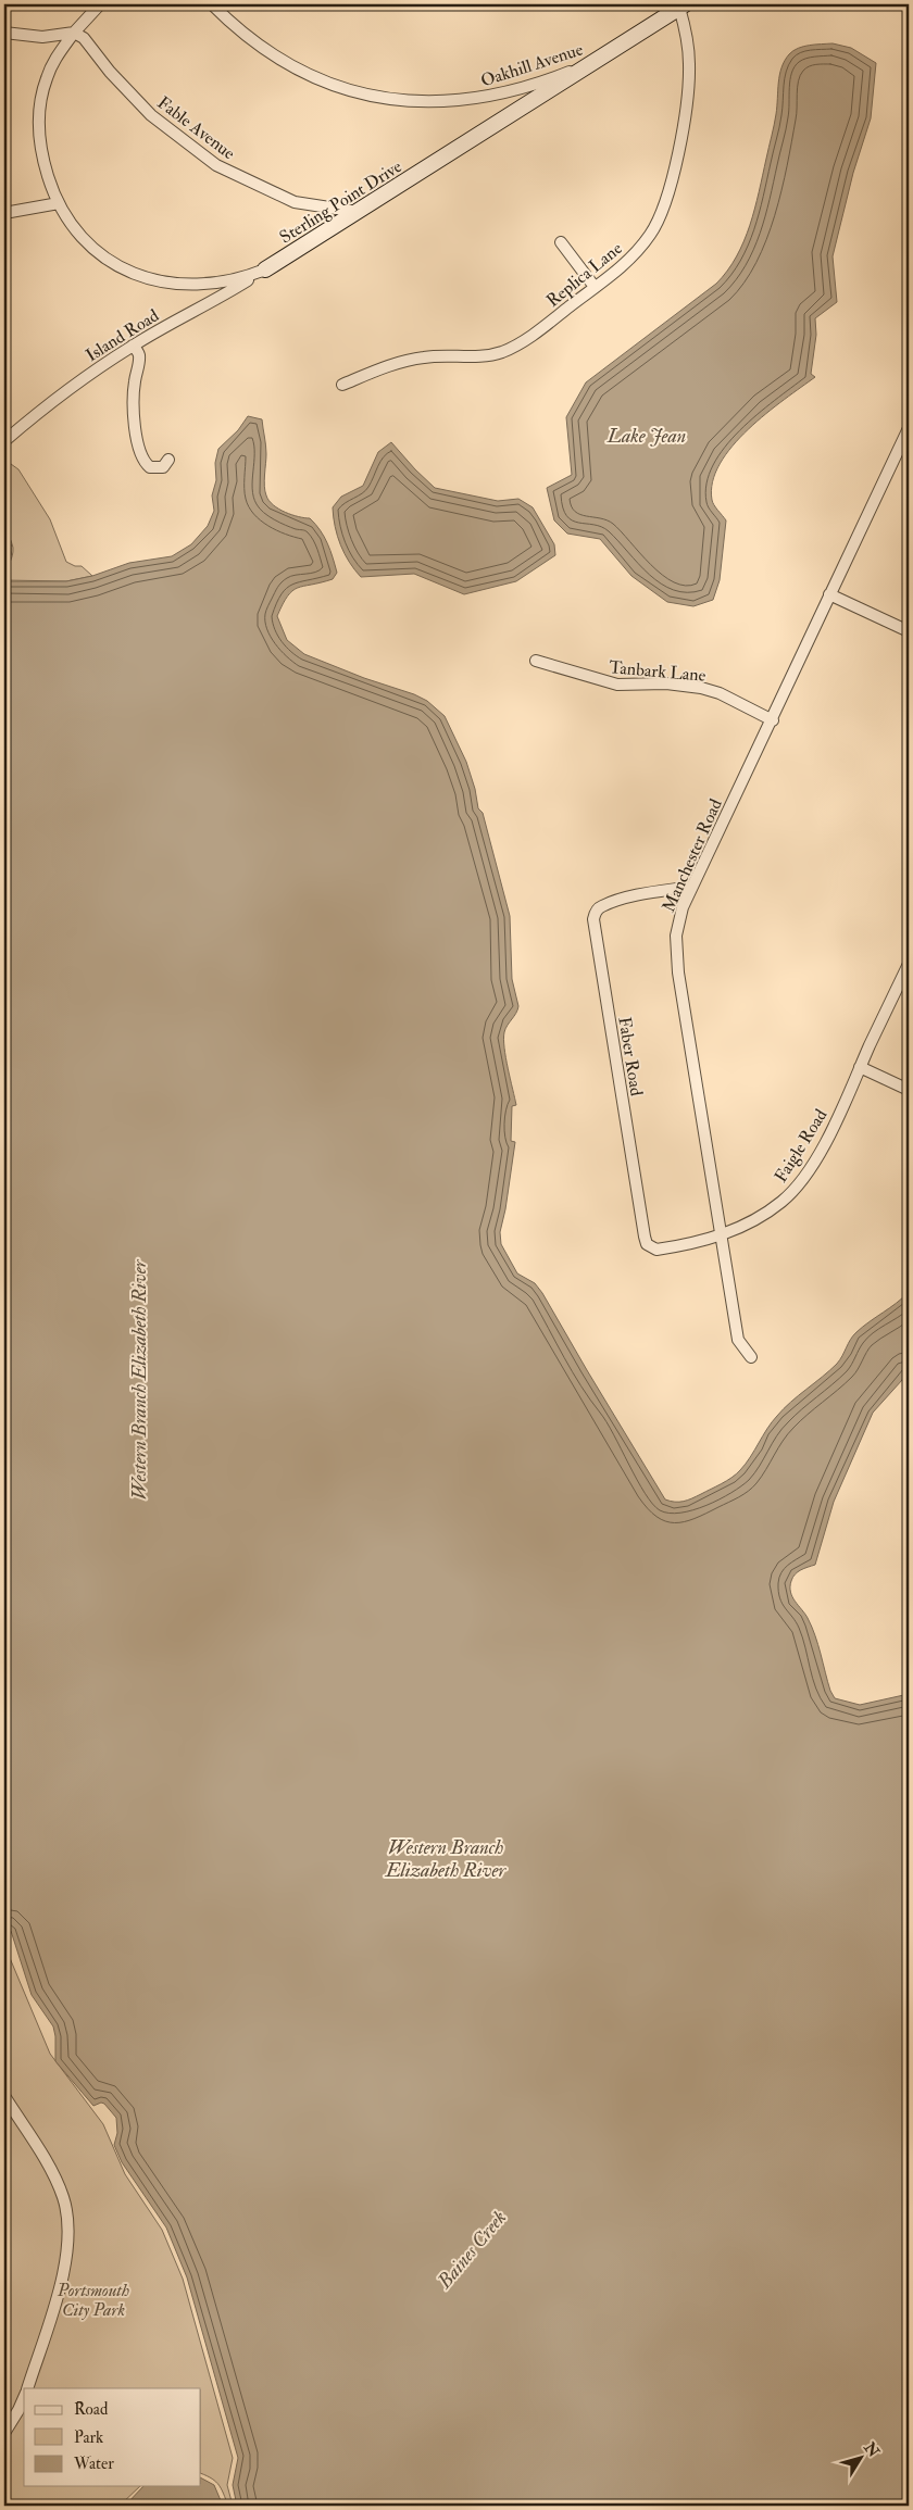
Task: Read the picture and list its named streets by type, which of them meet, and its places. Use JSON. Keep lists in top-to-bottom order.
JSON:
{
  "streets": {
    "street": [
      "Oakhill Avenue",
      "Fable Avenue",
      "Sterling Point Drive",
      "Replica Lane",
      "Island Road",
      "Tanbark Lane",
      "Manchester Road",
      "Faber Road",
      "Faigle Road"
    ]
  },
  "crossings": [
    ["Oakhill Avenue", "Sterling Point Drive"],
    ["Fable Avenue", "Sterling Point Drive"],
    ["Sterling Point Drive", "Replica Lane"],
    ["Sterling Point Drive", "Island Road"],
    ["Tanbark Lane", "Manchester Road"],
    ["Manchester Road", "Faber Road"],
    ["Manchester Road", "Faigle Road"],
    ["Faber Road", "Faigle Road"]
  ],
  "water": ["Lake Jean", "Western Branch Elizabeth River", "Baines Creek"],
  "parks": ["Portsmouth City Park"],
  "legend": ["Road", "Park", "Water"],
  "north": "top right"
}
